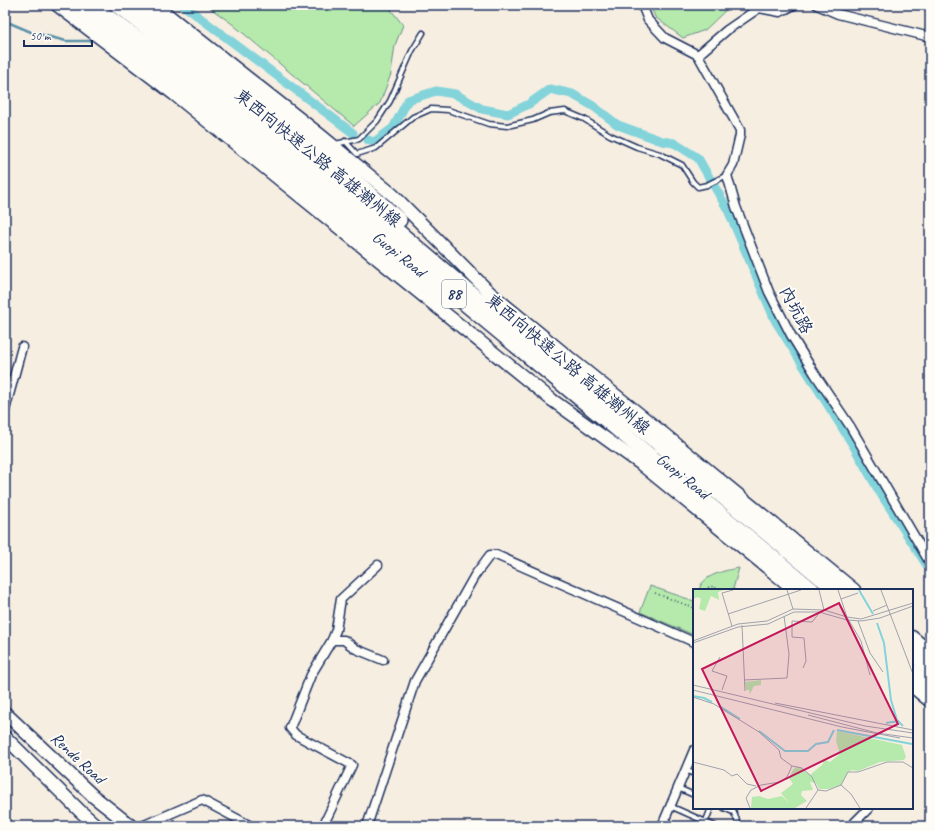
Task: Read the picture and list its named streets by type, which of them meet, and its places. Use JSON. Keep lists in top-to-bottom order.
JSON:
{
  "streets": {
    "highway": ["東西向快速公路 高雄潮州線", "88"],
    "main road": ["Guopi Road", "Rende Road"],
    "street": ["內坑路"]
  },
  "scale_bar": "50 m"
}
